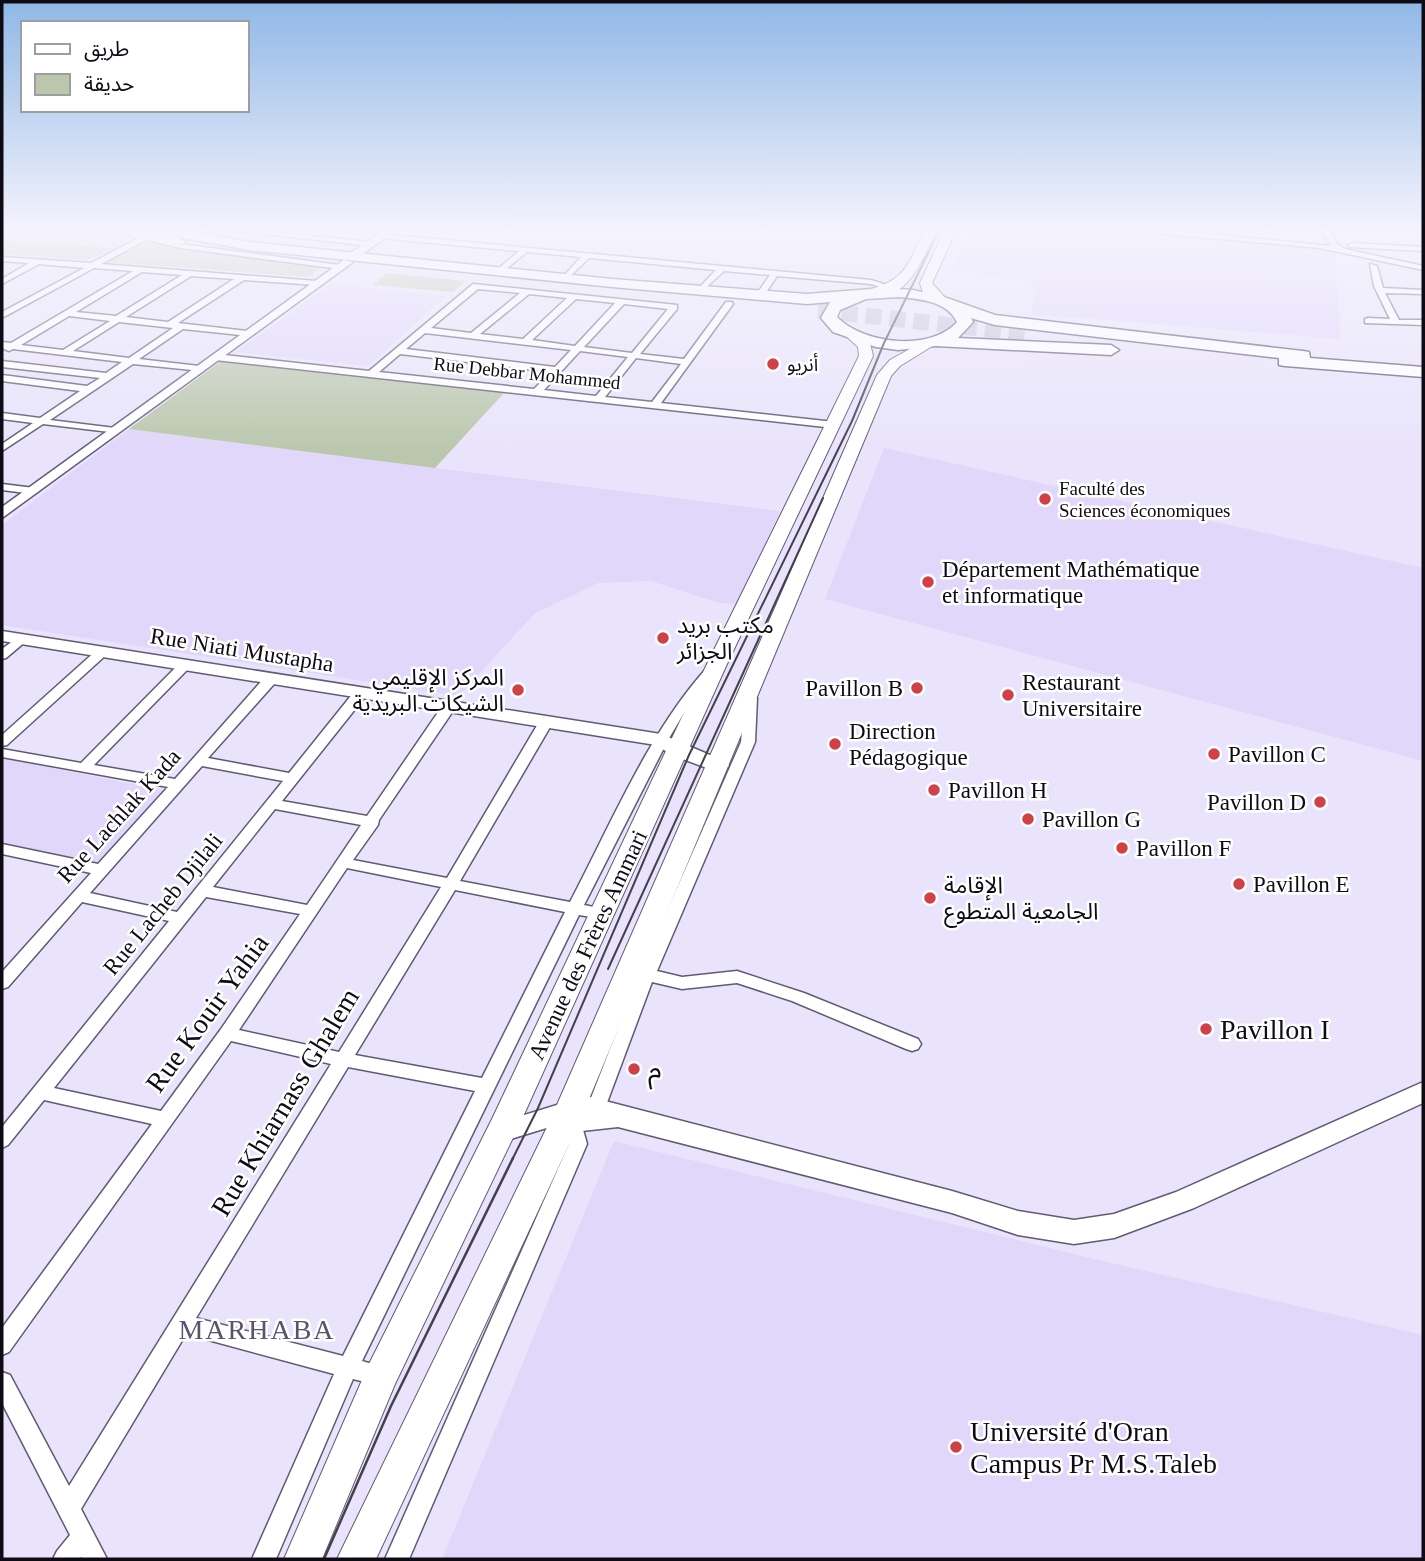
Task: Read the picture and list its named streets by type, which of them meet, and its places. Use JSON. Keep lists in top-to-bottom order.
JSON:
{
  "streets": {
    "main road": ["Rue Niati Mustapha", "Avenue des Frères Ammari"],
    "street": [
      "Rue Debbar Mohammed",
      "Rue Lachlak Kada",
      "Rue Lacheb Djilali",
      "Rue Kouir Yahia",
      "Rue Khiarnass Ghalem"
    ]
  },
  "crossings": [
    ["Rue Debbar Mohammed", "Avenue des Frères Ammari"],
    ["Rue Niati Mustapha", "Rue Lachlak Kada"],
    ["Rue Niati Mustapha", "Rue Lacheb Djilali"],
    ["Rue Niati Mustapha", "Avenue des Frères Ammari"],
    ["Rue Niati Mustapha", "Rue Kouir Yahia"],
    ["Rue Niati Mustapha", "Rue Khiarnass Ghalem"]
  ],
  "districts": ["MARHABA"],
  "places": [
    "أنريو",
    "Faculté des Sciences économiques",
    "Département Mathématique et informatique",
    "مكتب بريد الجزائر",
    "Pavillon B",
    "المركز الإقليمي الشيكات البريدية",
    "Restaurant Universitaire",
    "Direction Pédagogique",
    "Pavillon C",
    "Pavillon H",
    "Pavillon D",
    "Pavillon G",
    "Pavillon F",
    "Pavillon E",
    "الإقامة الجامعية المتطوع",
    "Pavillon I",
    "م",
    "Université d'Oran Campus Pr M.S.Taleb"
  ],
  "legend": ["طريق", "حديقة"]
}
